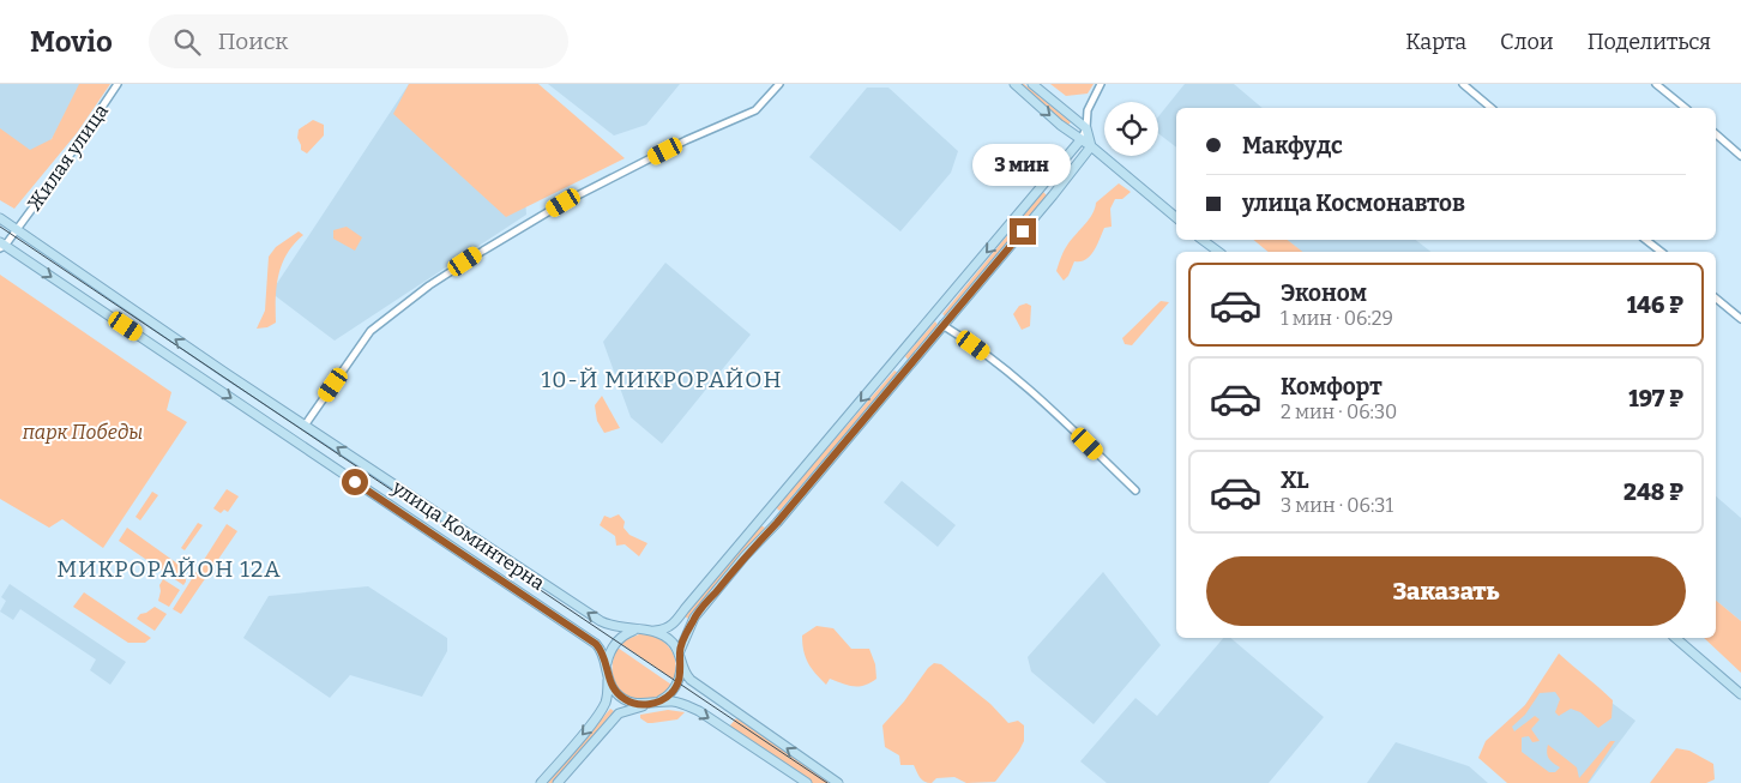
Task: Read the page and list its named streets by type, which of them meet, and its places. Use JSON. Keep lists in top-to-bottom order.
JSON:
{
  "streets": {
    "street": ["Жилая улица", "улица Коминтерна"]
  },
  "crossings": [
    ["Жилая улица", "улица Коминтерна"]
  ],
  "districts": ["10-Й МИКРОРАЙОН", "МИКРОРАЙОН 12А"],
  "parks": ["парк Победы"],
  "page": {
    "header": "Movio",
    "search": "Поиск",
    "nav": ["Карта", "Слои", "Поделиться"],
    "banner": ["Макфудс", "улица Космонавтов"],
    "bubble": "3 мин",
    "list": [
      {
        "name": "Эконом",
        "note": "1 мин · 06:29",
        "value": "146 ₽"
      },
      {
        "name": "Комфорт",
        "note": "2 мин · 06:30",
        "value": "197 ₽"
      },
      {
        "name": "XL",
        "note": "3 мин · 06:31",
        "value": "248 ₽"
      }
    ],
    "buttons": "Заказать"
  }
}
